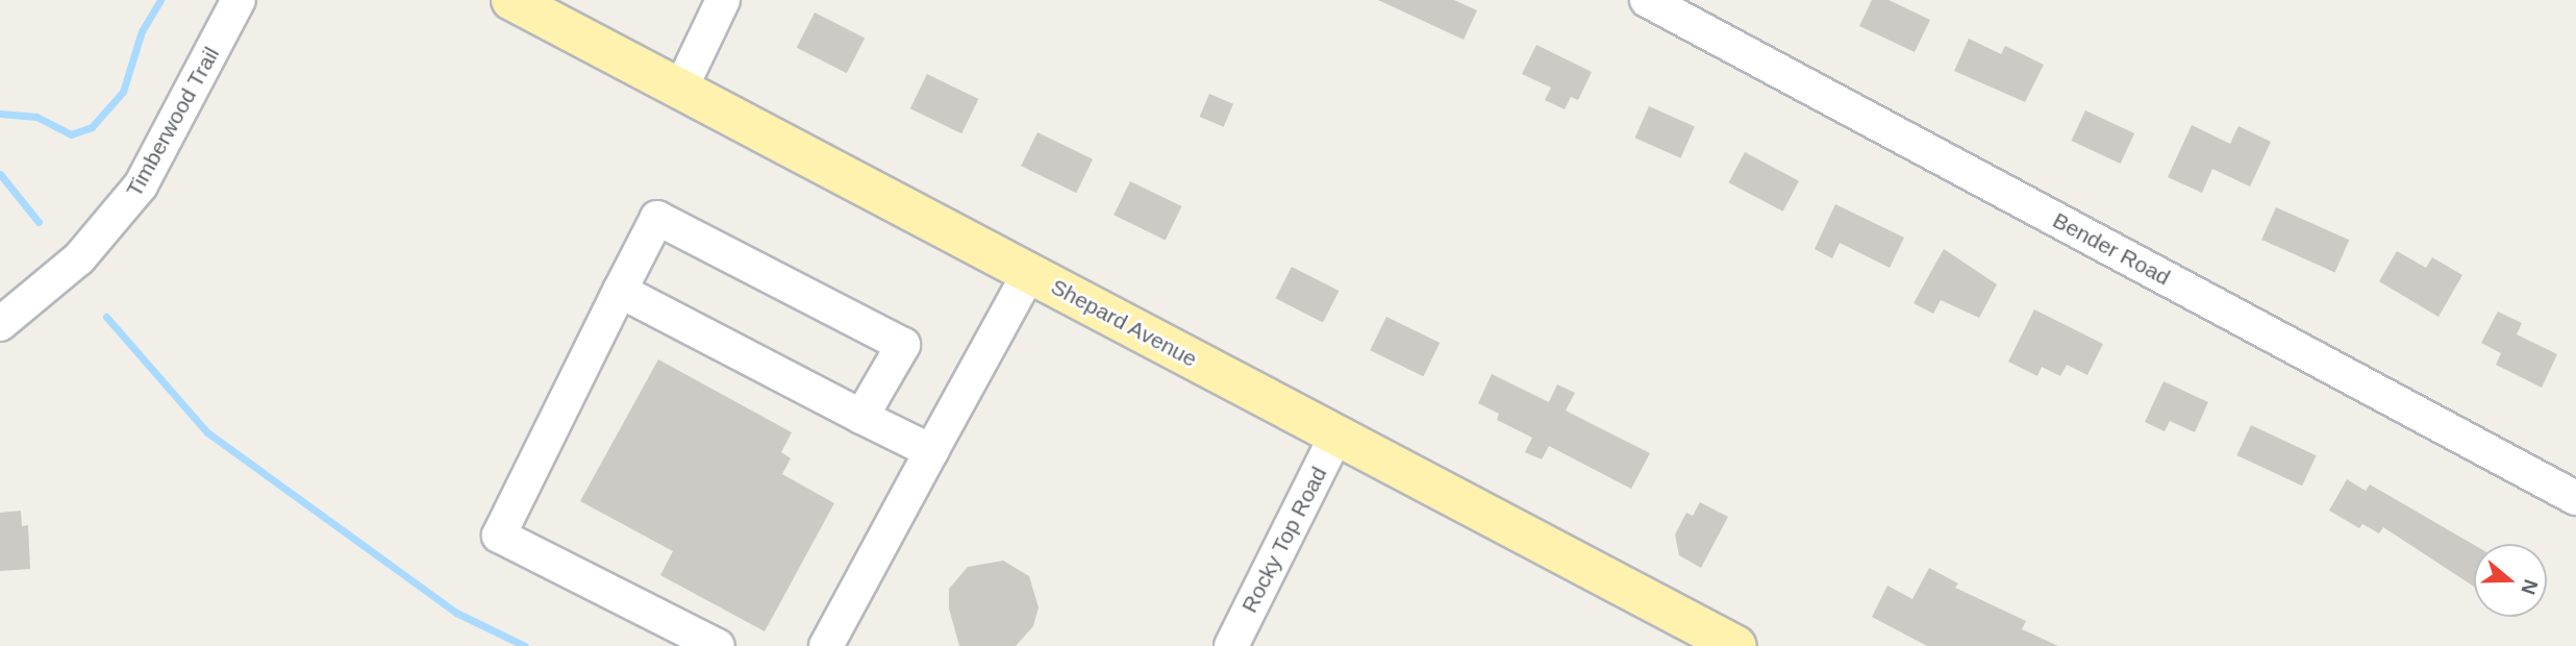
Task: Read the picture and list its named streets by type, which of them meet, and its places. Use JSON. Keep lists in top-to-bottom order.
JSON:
{
  "streets": {
    "main road": ["Shepard Avenue"],
    "street": ["Timberwood Trail", "Bender Road", "Rocky Top Road"]
  },
  "crossings": [
    ["Shepard Avenue", "Rocky Top Road"]
  ],
  "north": "right"
}
